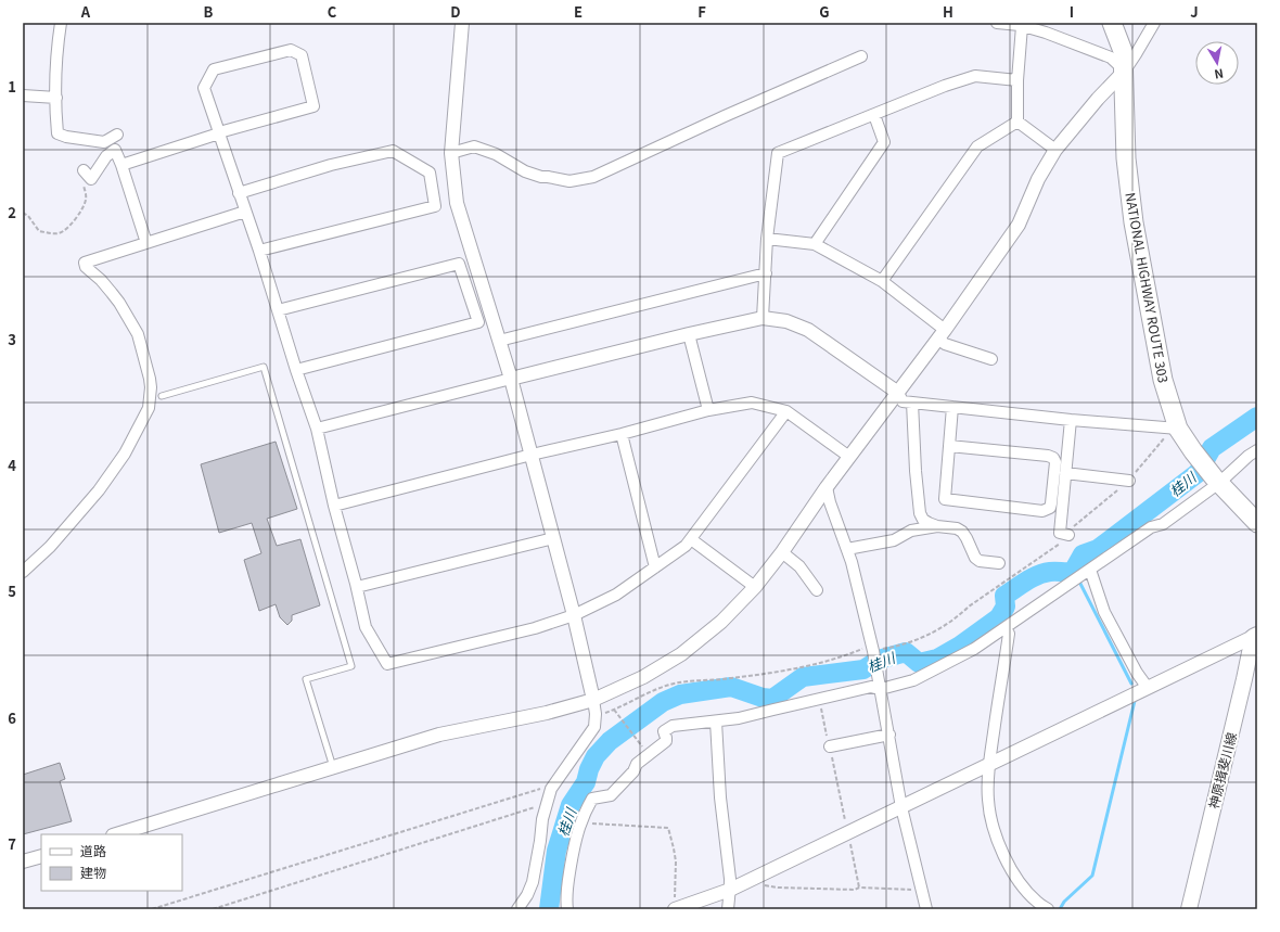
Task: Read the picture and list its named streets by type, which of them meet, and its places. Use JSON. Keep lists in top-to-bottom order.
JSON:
{
  "streets": {
    "highway": ["NATIONAL HIGHWAY ROUTE 303"],
    "main road": ["神原揖斐川線"]
  },
  "water": ["桂川"],
  "legend": ["道路", "建物"],
  "north": "bottom",
  "grid": {
    "columns": [
      "A",
      "B",
      "C",
      "D",
      "E",
      "F",
      "G",
      "H",
      "I",
      "J"
    ],
    "rows": [
      "1",
      "2",
      "3",
      "4",
      "5",
      "6",
      "7"
    ]
  }
}
